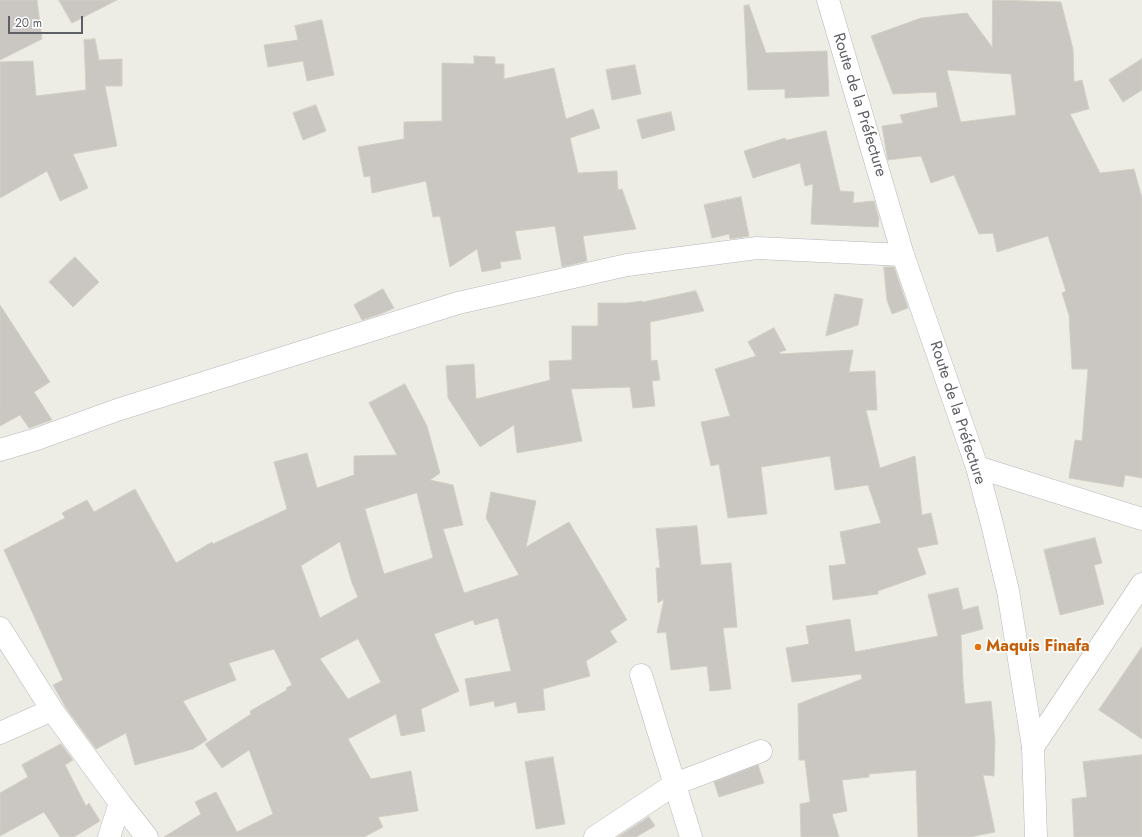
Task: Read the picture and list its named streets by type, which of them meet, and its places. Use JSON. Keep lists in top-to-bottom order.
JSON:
{
  "streets": {
    "street": ["Route de la Préfecture"]
  },
  "places": ["Maquis Finafa"],
  "scale_bar": "20 m"
}
